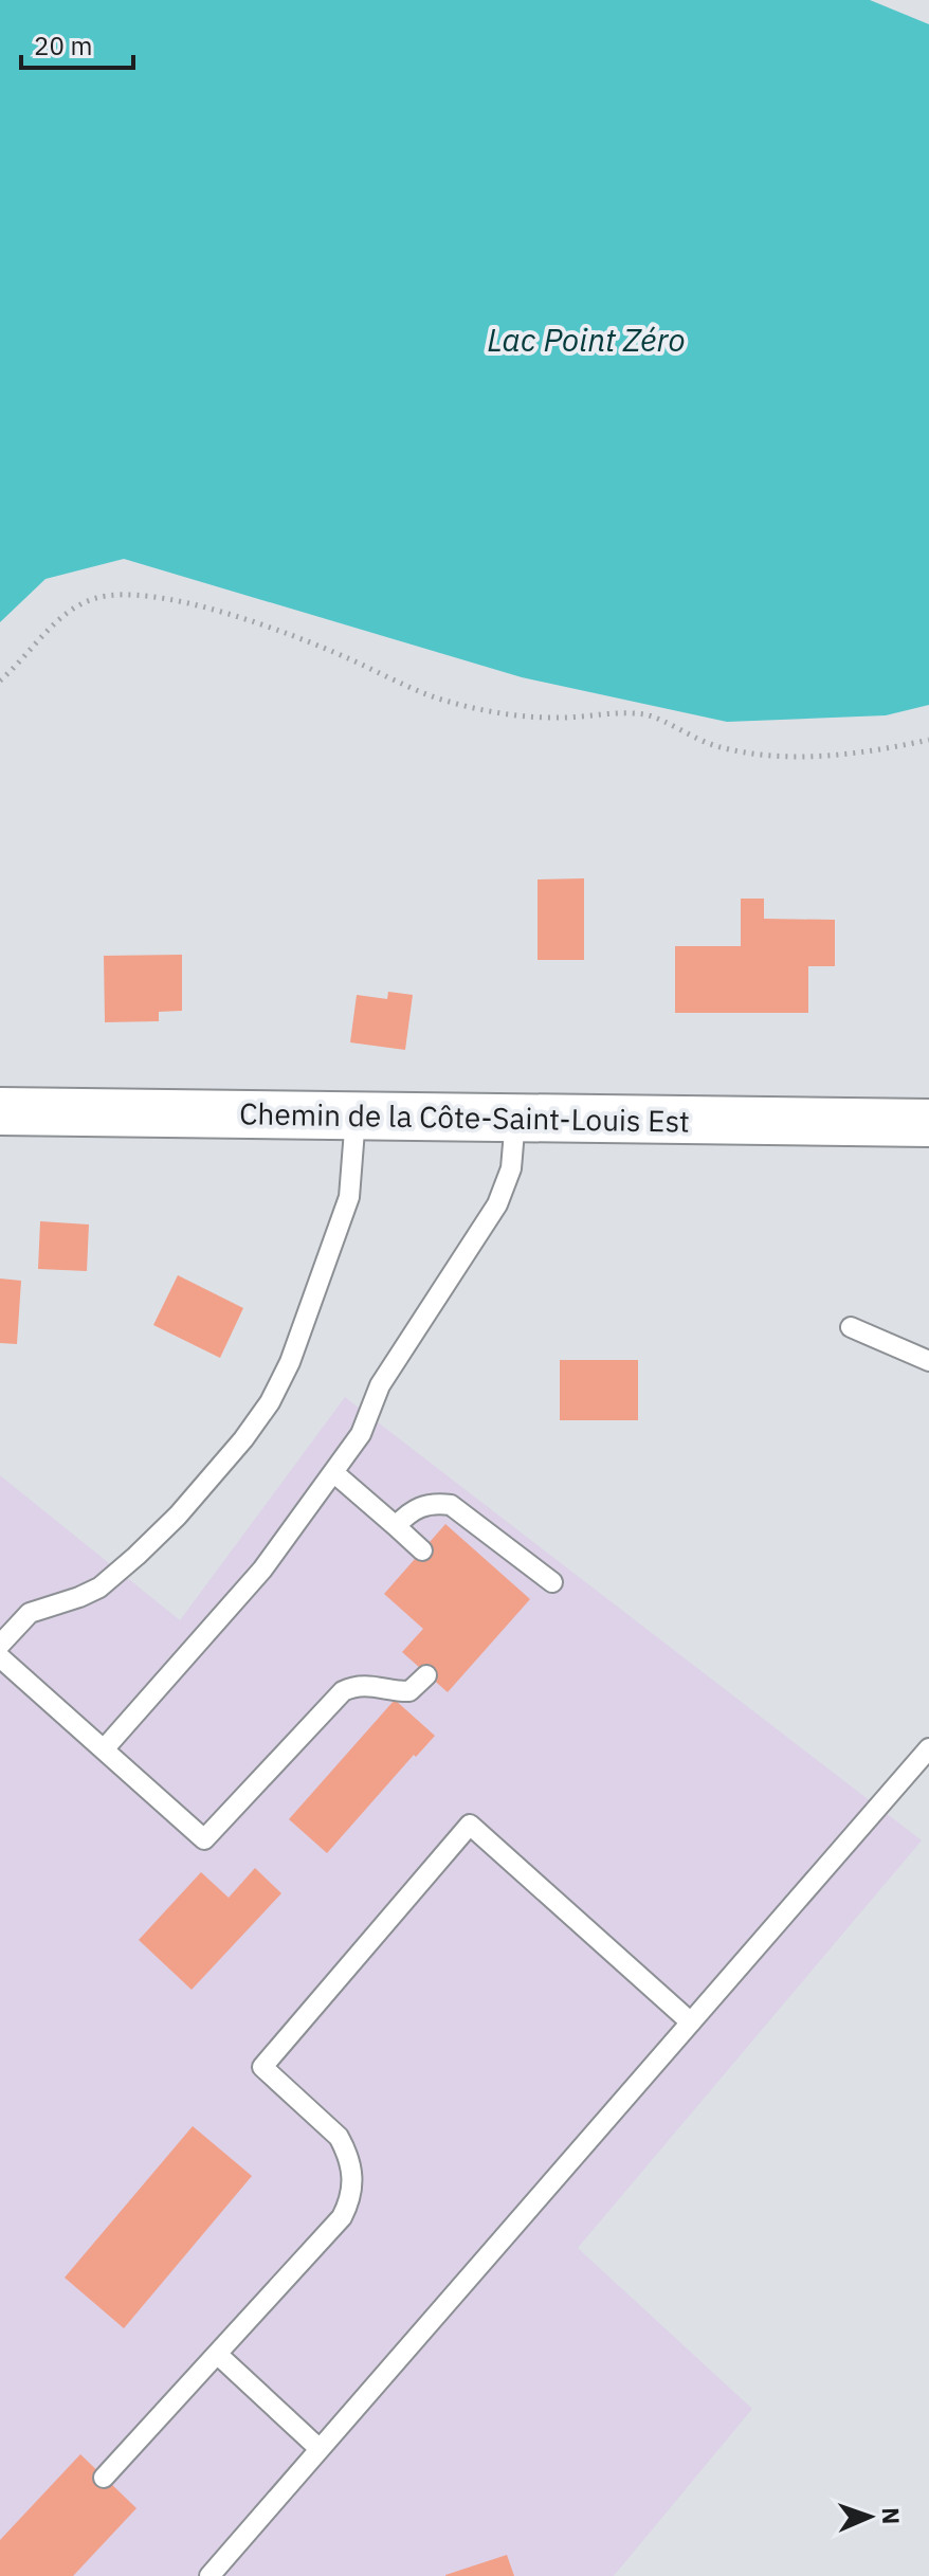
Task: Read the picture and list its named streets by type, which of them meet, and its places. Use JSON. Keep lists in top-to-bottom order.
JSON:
{
  "streets": {
    "street": ["Chemin de la Côte-Saint-Louis Est"]
  },
  "water": ["Lac Point Zéro"],
  "scale_bar": "20 m",
  "north": "right"
}
